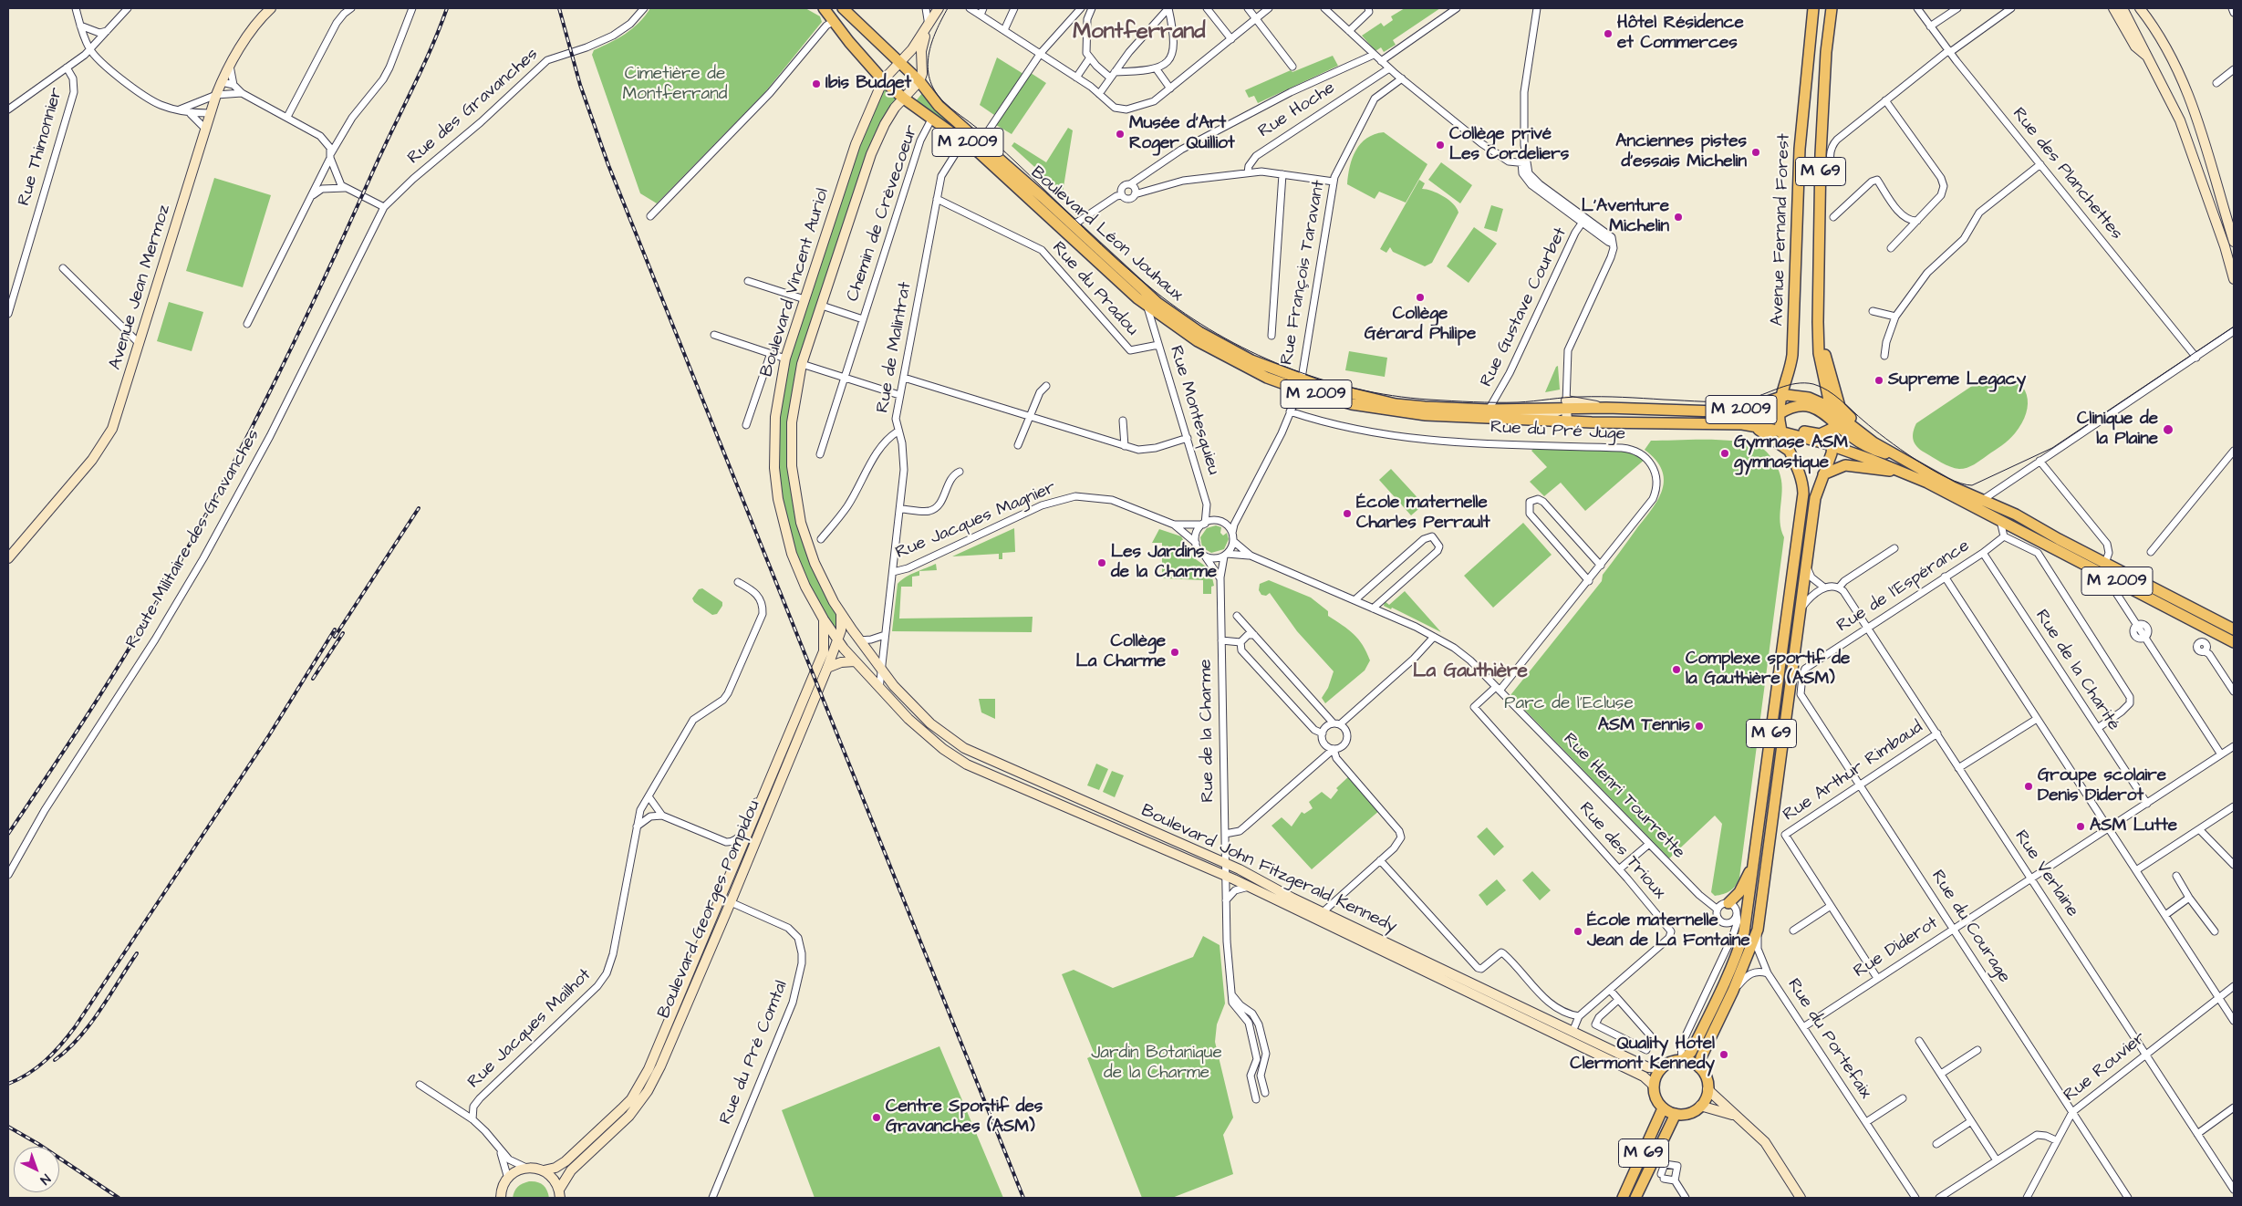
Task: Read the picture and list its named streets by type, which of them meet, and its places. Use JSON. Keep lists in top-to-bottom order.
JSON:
{
  "streets": {
    "main road": [
      "M 2009",
      "M 69",
      "Avenue Fernand Forest",
      "Boulevard Léon Jouhaux",
      "Boulevard Vincent Auriol",
      "Avenue Jean Mermoz",
      "Boulevard John Fitzgerald Kennedy",
      "Boulevard Georges Pompidou"
    ],
    "street": [
      "Rue des Gravanches",
      "Rue Hoche",
      "Rue Thimonnier",
      "Rue des Planchettes",
      "Chemin de Crèvecoeur",
      "Rue François Taravant",
      "Rue du Pradou",
      "Rue Gustave Courbet",
      "Rue de Malintrat",
      "Rue Montesquieu",
      "Rue du Pré Juge",
      "Rue Jacques Magnier",
      "Route Militaire des Gravanches",
      "Rue de l'Espérance",
      "Rue de la Charité",
      "Rue de la Charme",
      "Rue Arthur Rimbaud",
      "Rue Henri Tourrette",
      "Rue des Trioux",
      "Rue Verlaine",
      "Rue du Courage",
      "Rue Diderot",
      "Rue Jacques Mailhot",
      "Rue du Portefaix",
      "Rue du Pré Comtal",
      "Rue Rouvier"
    ]
  },
  "crossings": [
    ["Rue des Gravanches", "Route Militaire des Gravanches"],
    ["M 2009", "M 69"],
    ["M 2009", "Avenue Fernand Forest"],
    ["M 2009", "Boulevard Léon Jouhaux"],
    ["M 2009", "Boulevard Vincent Auriol"],
    ["M 69", "Avenue Fernand Forest"],
    ["M 69", "Boulevard Léon Jouhaux"],
    ["M 69", "Boulevard John Fitzgerald Kennedy"],
    ["M 69", "Rue du Portefaix"],
    ["Chemin de Crèvecoeur", "Boulevard Léon Jouhaux"],
    ["Avenue Fernand Forest", "Boulevard Léon Jouhaux"],
    ["Boulevard Léon Jouhaux", "Rue François Taravant"],
    ["Boulevard Léon Jouhaux", "Boulevard Vincent Auriol"],
    ["Boulevard Léon Jouhaux", "Rue Gustave Courbet"],
    ["Boulevard Léon Jouhaux", "Rue de Malintrat"],
    ["Boulevard Léon Jouhaux", "Rue Montesquieu"],
    ["Rue François Taravant", "Rue Montesquieu"],
    ["Rue François Taravant", "Rue du Pré Juge"],
    ["Rue François Taravant", "Rue de la Charme"],
    ["Boulevard Vincent Auriol", "Rue de Malintrat"],
    ["Boulevard Vincent Auriol", "Boulevard John Fitzgerald Kennedy"],
    ["Boulevard Vincent Auriol", "Boulevard Georges Pompidou"],
    ["Rue du Pradou", "Rue de Malintrat"],
    ["Rue du Pradou", "Rue Montesquieu"],
    ["Rue de Malintrat", "Rue Jacques Magnier"],
    ["Rue de Malintrat", "Boulevard John Fitzgerald Kennedy"],
    ["Rue Montesquieu", "Rue de la Charme"],
    ["Rue du Pré Juge", "Rue Henri Tourrette"],
    ["Rue du Pré Juge", "Rue des Trioux"],
    ["Rue de l'Espérance", "Rue de la Charité"],
    ["Rue de l'Espérance", "Rue Verlaine"],
    ["Rue de l'Espérance", "Rue du Courage"],
    ["Rue de la Charité", "Rue Diderot"],
    ["Rue de la Charme", "Boulevard John Fitzgerald Kennedy"],
    ["Rue Arthur Rimbaud", "Rue Verlaine"],
    ["Rue Arthur Rimbaud", "Rue du Courage"],
    ["Rue Henri Tourrette", "Rue des Trioux"],
    ["Rue des Trioux", "Boulevard John Fitzgerald Kennedy"],
    ["Rue Verlaine", "Rue Diderot"],
    ["Rue Verlaine", "Rue Rouvier"],
    ["Boulevard Georges Pompidou", "Rue du Pré Comtal"],
    ["Rue du Courage", "Rue Diderot"],
    ["Rue du Courage", "Rue Rouvier"],
    ["Rue Diderot", "Rue du Portefaix"]
  ],
  "districts": ["Montferrand", "La Gauthière"],
  "parks": ["Cimetière de Montferrand", "Parc de l'Ecluse", "Jardin Botanique de la Charme"],
  "places": [
    "Hôtel Résidence et Commerces",
    "Ibis Budget",
    "Musée d'Art Roger Quilliot",
    "Collège privé Les Cordeliers",
    "Anciennes pistes d'essais Michelin",
    "L'Aventure Michelin",
    "Collège Gérard Philipe",
    "Supreme Legacy",
    "Clinique de la Plaine",
    "Gymnase ASM gymnastique",
    "École maternelle Charles Perrault",
    "Les Jardins de la Charme",
    "Collège La Charme",
    "Complexe sportif de la Gauthière (ASM)",
    "ASM Tennis",
    "Groupe scolaire Denis Diderot",
    "ASM Lutte",
    "École maternelle Jean de La Fontaine",
    "Quality Hotel Clermont Kennedy",
    "Centre Sportif des Gravanches (ASM)"
  ],
  "north": "bottom right"
}
